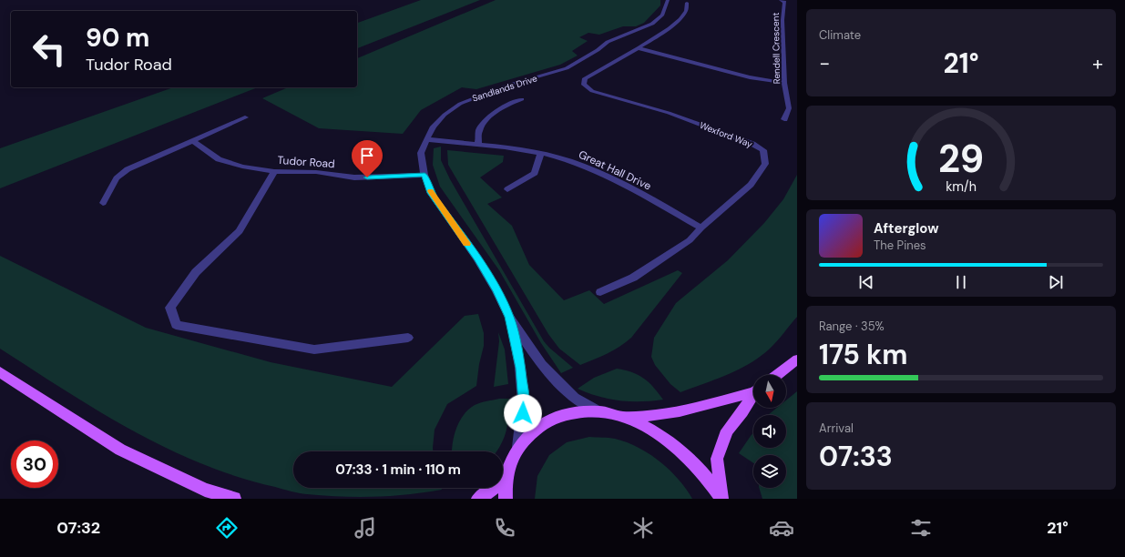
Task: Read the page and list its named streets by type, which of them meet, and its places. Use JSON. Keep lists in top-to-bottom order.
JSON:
{
  "streets": {
    "street": [
      "Rendell Crescent",
      "Sandlands Drive",
      "Wexford Way",
      "Tudor Road",
      "Great Hall Drive"
    ]
  },
  "crossings": [
    ["Sandlands Drive", "Tudor Road"],
    ["Sandlands Drive", "Great Hall Drive"],
    ["Wexford Way", "Great Hall Drive"]
  ],
  "north": "bottom",
  "page": {
    "tile": [
      "Climate",
      ["Range · 35%", "175 km"],
      ["Arrival", "07:33"]
    ],
    "turn": ["90 m", "Tudor Road"],
    "heat": ["−", "21°", "+"],
    "song": ["Afterglow", "The Pines"],
    "limit": "30",
    "trip": "07:33 · 1 min · 110 m",
    "tabs": ["07:32", "21°"],
    "gauge": ["29", "km/h"]
  }
}
